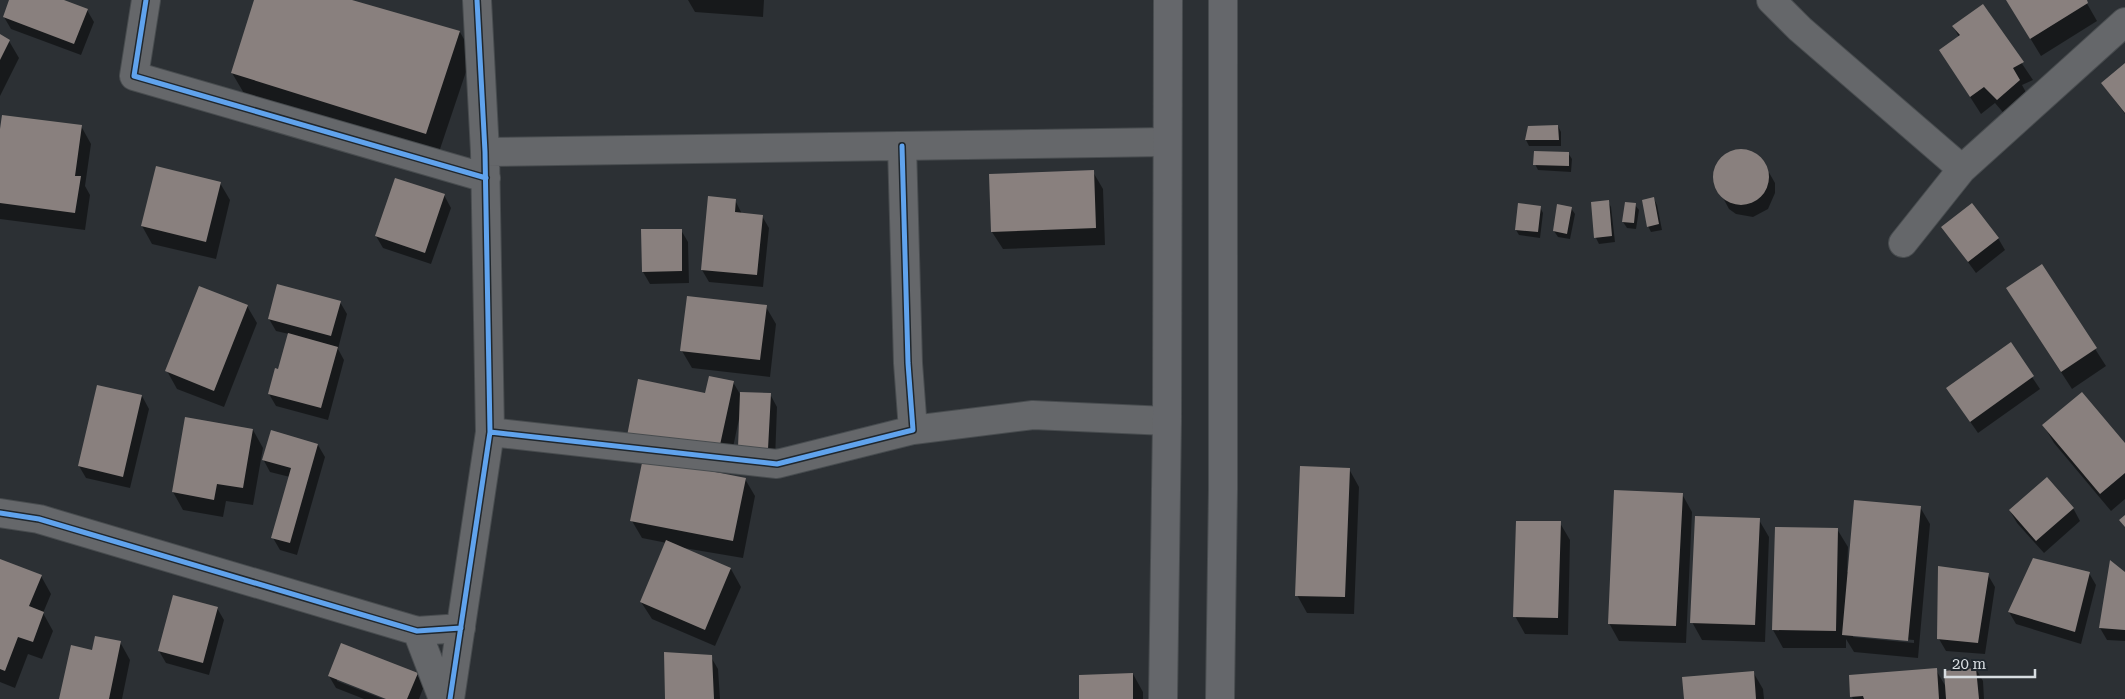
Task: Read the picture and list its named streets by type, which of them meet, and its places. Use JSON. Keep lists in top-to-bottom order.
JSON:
{
  "scale_bar": "20 m"
}
